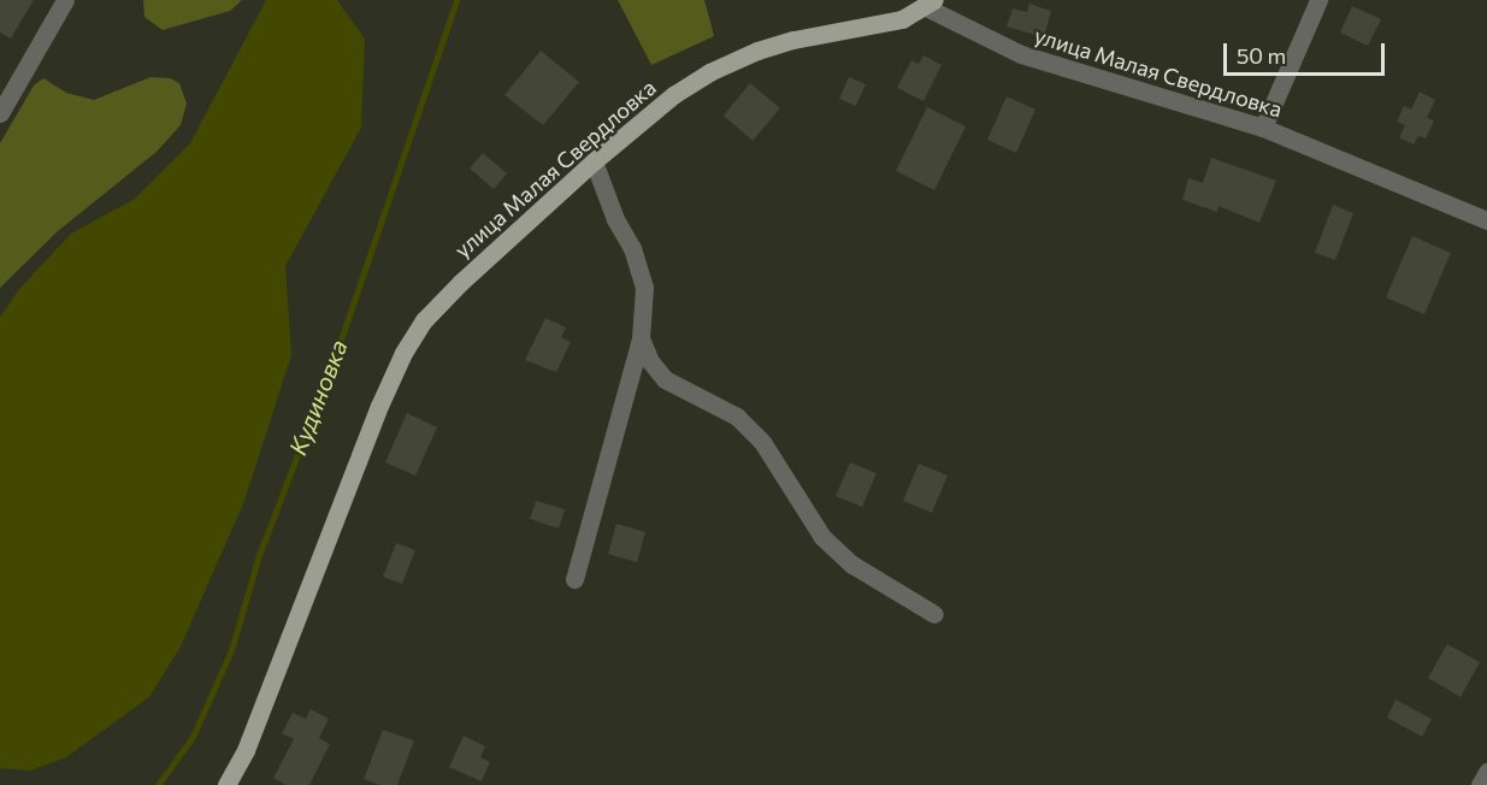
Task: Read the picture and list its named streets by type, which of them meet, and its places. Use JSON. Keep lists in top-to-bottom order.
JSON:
{
  "streets": {
    "main road": ["улица Малая Свердловка"]
  },
  "water": ["Кудиновка"],
  "scale_bar": "50 m"
}
